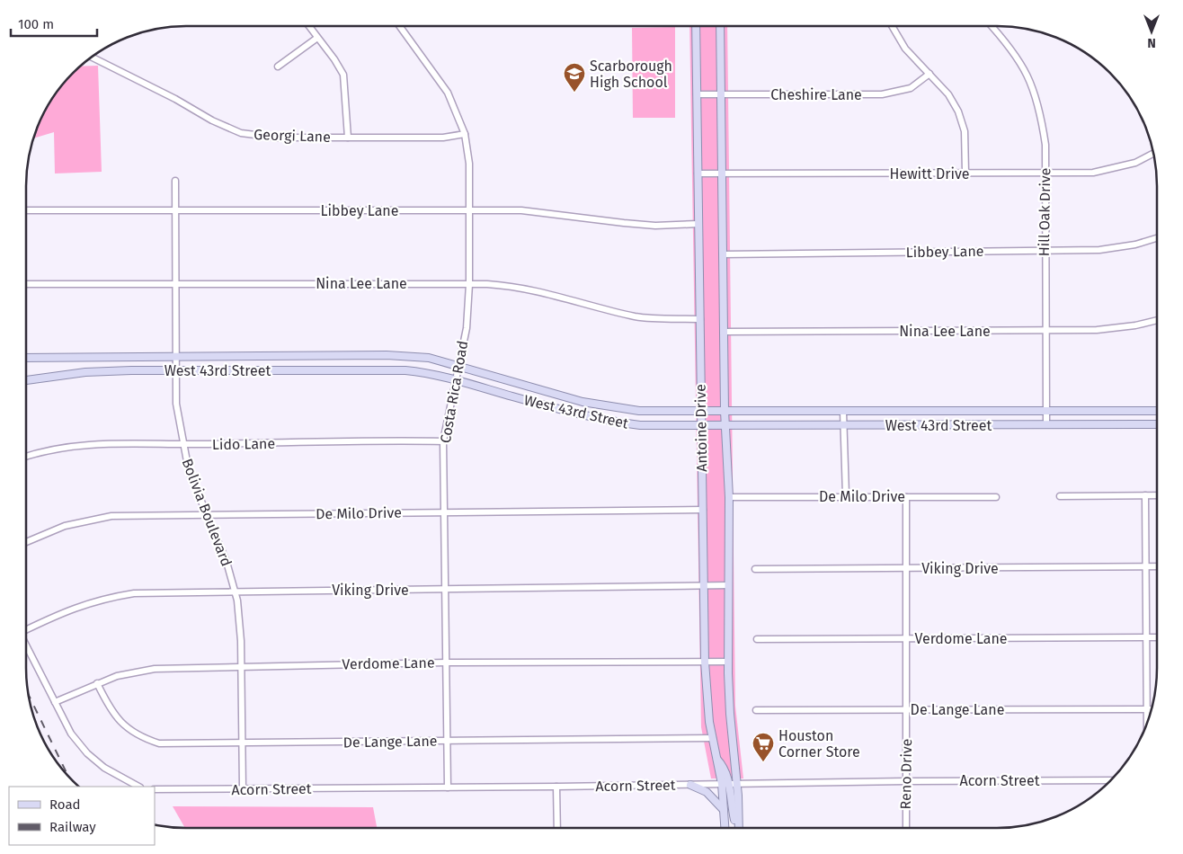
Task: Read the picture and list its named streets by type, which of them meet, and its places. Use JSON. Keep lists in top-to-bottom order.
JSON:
{
  "streets": {
    "main road": ["West 43rd Street", "Antoine Drive"],
    "street": [
      "Cheshire Lane",
      "Georgi Lane",
      "Hewitt Drive",
      "Libbey Lane",
      "Hill Oak Drive",
      "Nina Lee Lane",
      "Costa Rica Road",
      "Lido Lane",
      "De Milo Drive",
      "Bolivia Boulevard",
      "Viking Drive",
      "Verdome Lane",
      "De Lange Lane",
      "Reno Drive",
      "Acorn Street"
    ]
  },
  "crossings": [
    ["Cheshire Lane", "Antoine Drive"],
    ["Georgi Lane", "Costa Rica Road"],
    ["Hewitt Drive", "Hill Oak Drive"],
    ["Hewitt Drive", "Antoine Drive"],
    ["Libbey Lane", "Hill Oak Drive"],
    ["Libbey Lane", "Costa Rica Road"],
    ["Libbey Lane", "Antoine Drive"],
    ["Libbey Lane", "Bolivia Boulevard"],
    ["Hill Oak Drive", "Nina Lee Lane"],
    ["Hill Oak Drive", "West 43rd Street"],
    ["Nina Lee Lane", "Costa Rica Road"],
    ["Nina Lee Lane", "Antoine Drive"],
    ["Nina Lee Lane", "Bolivia Boulevard"],
    ["West 43rd Street", "Costa Rica Road"],
    ["West 43rd Street", "Antoine Drive"],
    ["West 43rd Street", "Bolivia Boulevard"],
    ["Costa Rica Road", "Lido Lane"],
    ["Costa Rica Road", "De Milo Drive"],
    ["Costa Rica Road", "Viking Drive"],
    ["Costa Rica Road", "Verdome Lane"],
    ["Costa Rica Road", "De Lange Lane"],
    ["Costa Rica Road", "Acorn Street"],
    ["Antoine Drive", "De Milo Drive"],
    ["Antoine Drive", "Viking Drive"],
    ["Antoine Drive", "Verdome Lane"],
    ["Antoine Drive", "De Lange Lane"],
    ["Antoine Drive", "Acorn Street"],
    ["Lido Lane", "Bolivia Boulevard"],
    ["De Milo Drive", "Bolivia Boulevard"],
    ["De Milo Drive", "Reno Drive"],
    ["Bolivia Boulevard", "Viking Drive"],
    ["Bolivia Boulevard", "Verdome Lane"],
    ["Bolivia Boulevard", "De Lange Lane"],
    ["Bolivia Boulevard", "Acorn Street"],
    ["Viking Drive", "Reno Drive"],
    ["Verdome Lane", "De Lange Lane"],
    ["Verdome Lane", "Reno Drive"],
    ["De Lange Lane", "Reno Drive"],
    ["Reno Drive", "Acorn Street"]
  ],
  "places": {
    "school or university": ["Scarborough High School"],
    "supermarket": ["Houston Corner Store"]
  },
  "legend": ["Road", "Railway"],
  "scale_bar": "100 m",
  "north": "bottom"
}
